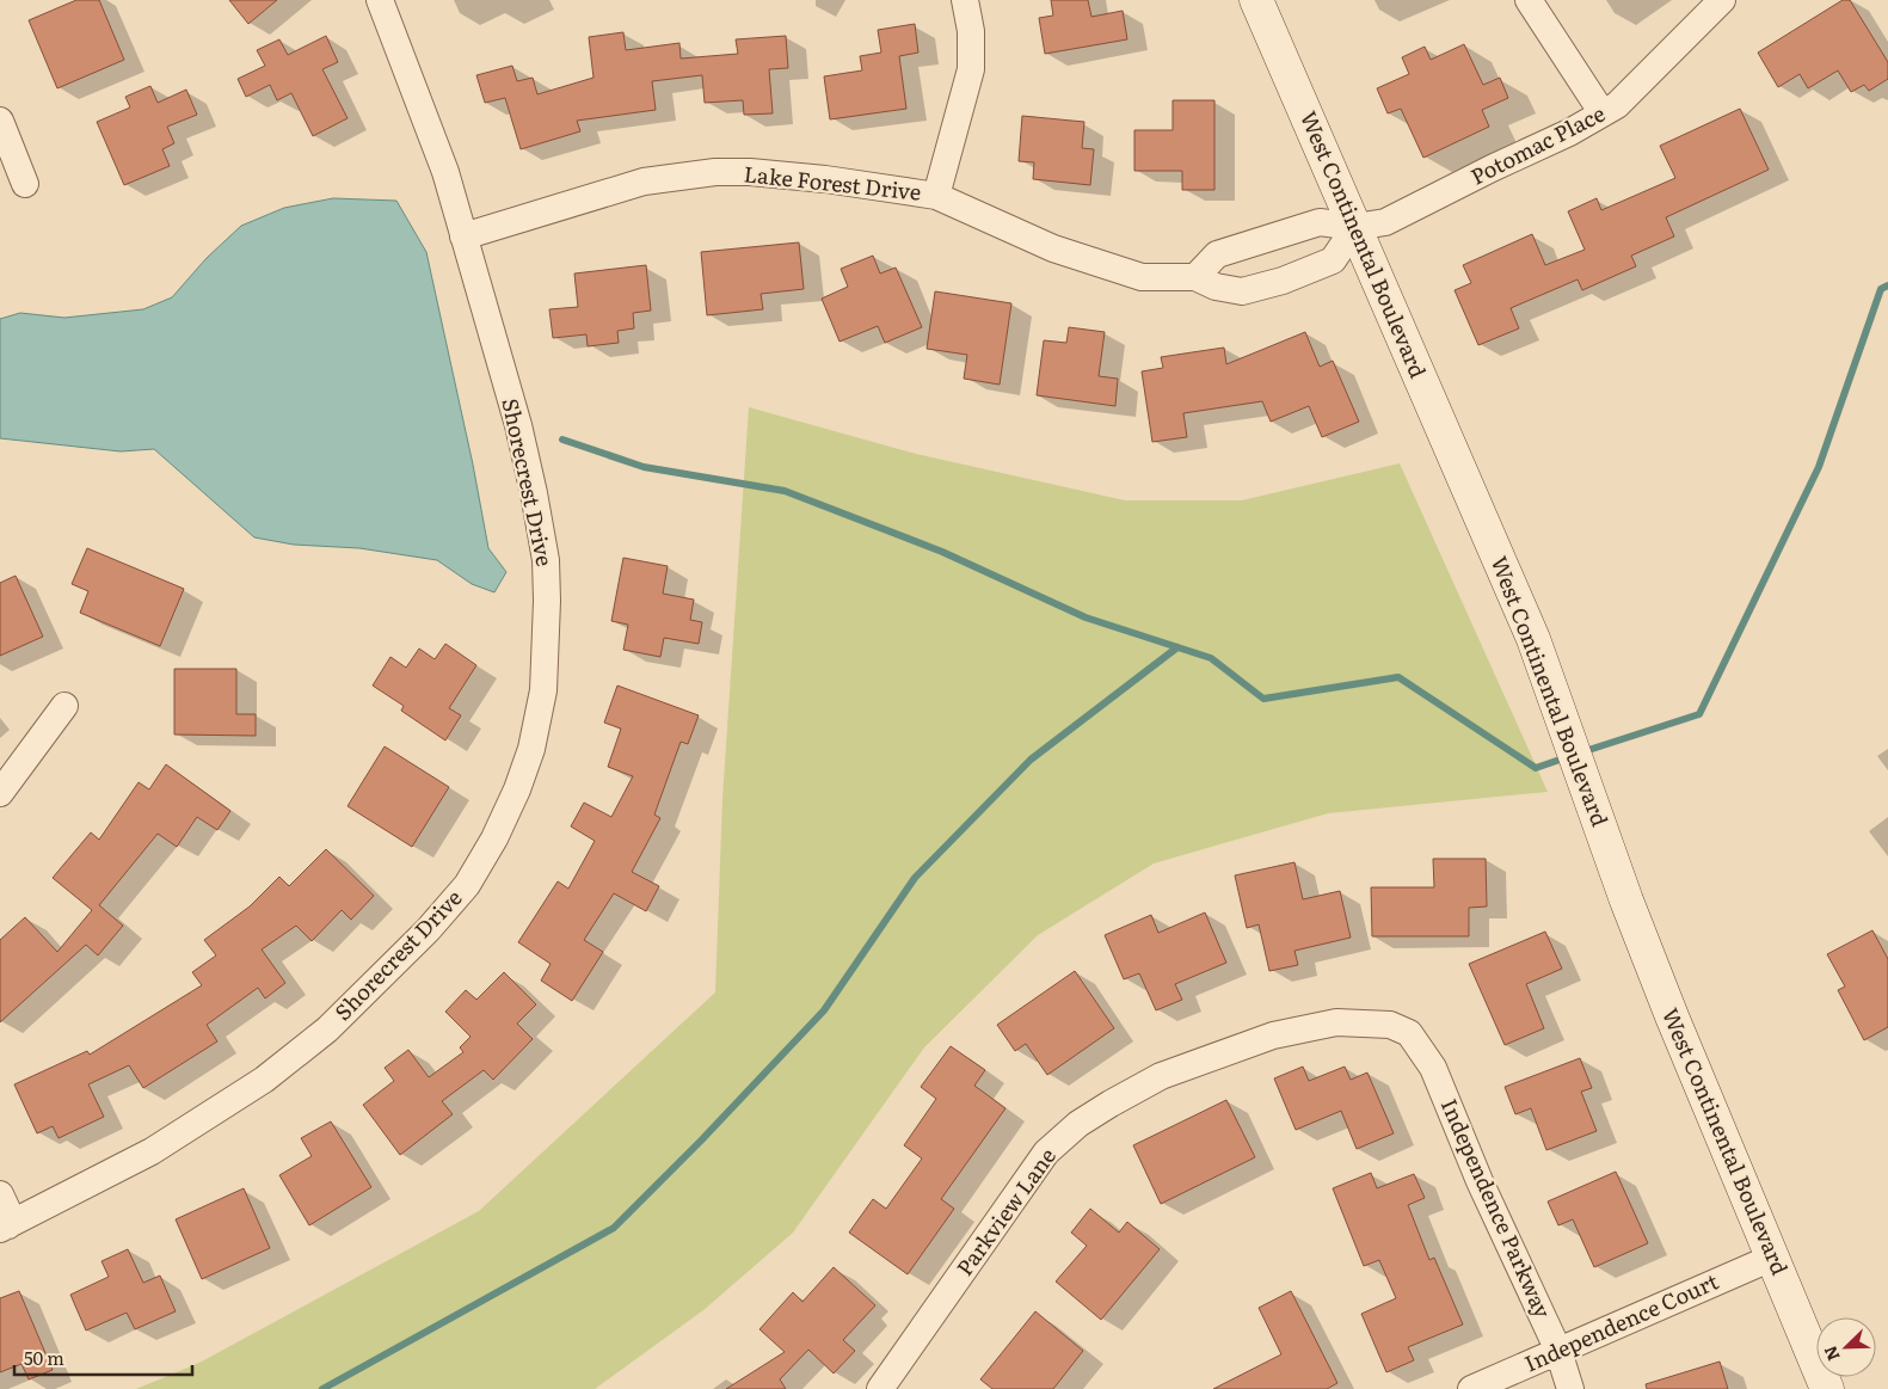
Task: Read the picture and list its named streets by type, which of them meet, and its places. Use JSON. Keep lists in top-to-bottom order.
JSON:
{
  "streets": {
    "main road": ["West Continental Boulevard"],
    "street": [
      "Potomac Place",
      "Lake Forest Drive",
      "Shorecrest Drive",
      "Independence Parkway",
      "Parkview Lane",
      "Independence Court"
    ]
  },
  "crossings": [
    ["Potomac Place", "Lake Forest Drive"],
    ["Potomac Place", "West Continental Boulevard"],
    ["Lake Forest Drive", "West Continental Boulevard"],
    ["Lake Forest Drive", "Shorecrest Drive"],
    ["West Continental Boulevard", "Independence Court"],
    ["Independence Parkway", "Parkview Lane"],
    ["Independence Parkway", "Independence Court"]
  ],
  "scale_bar": "50 m",
  "north": "bottom left"
}
